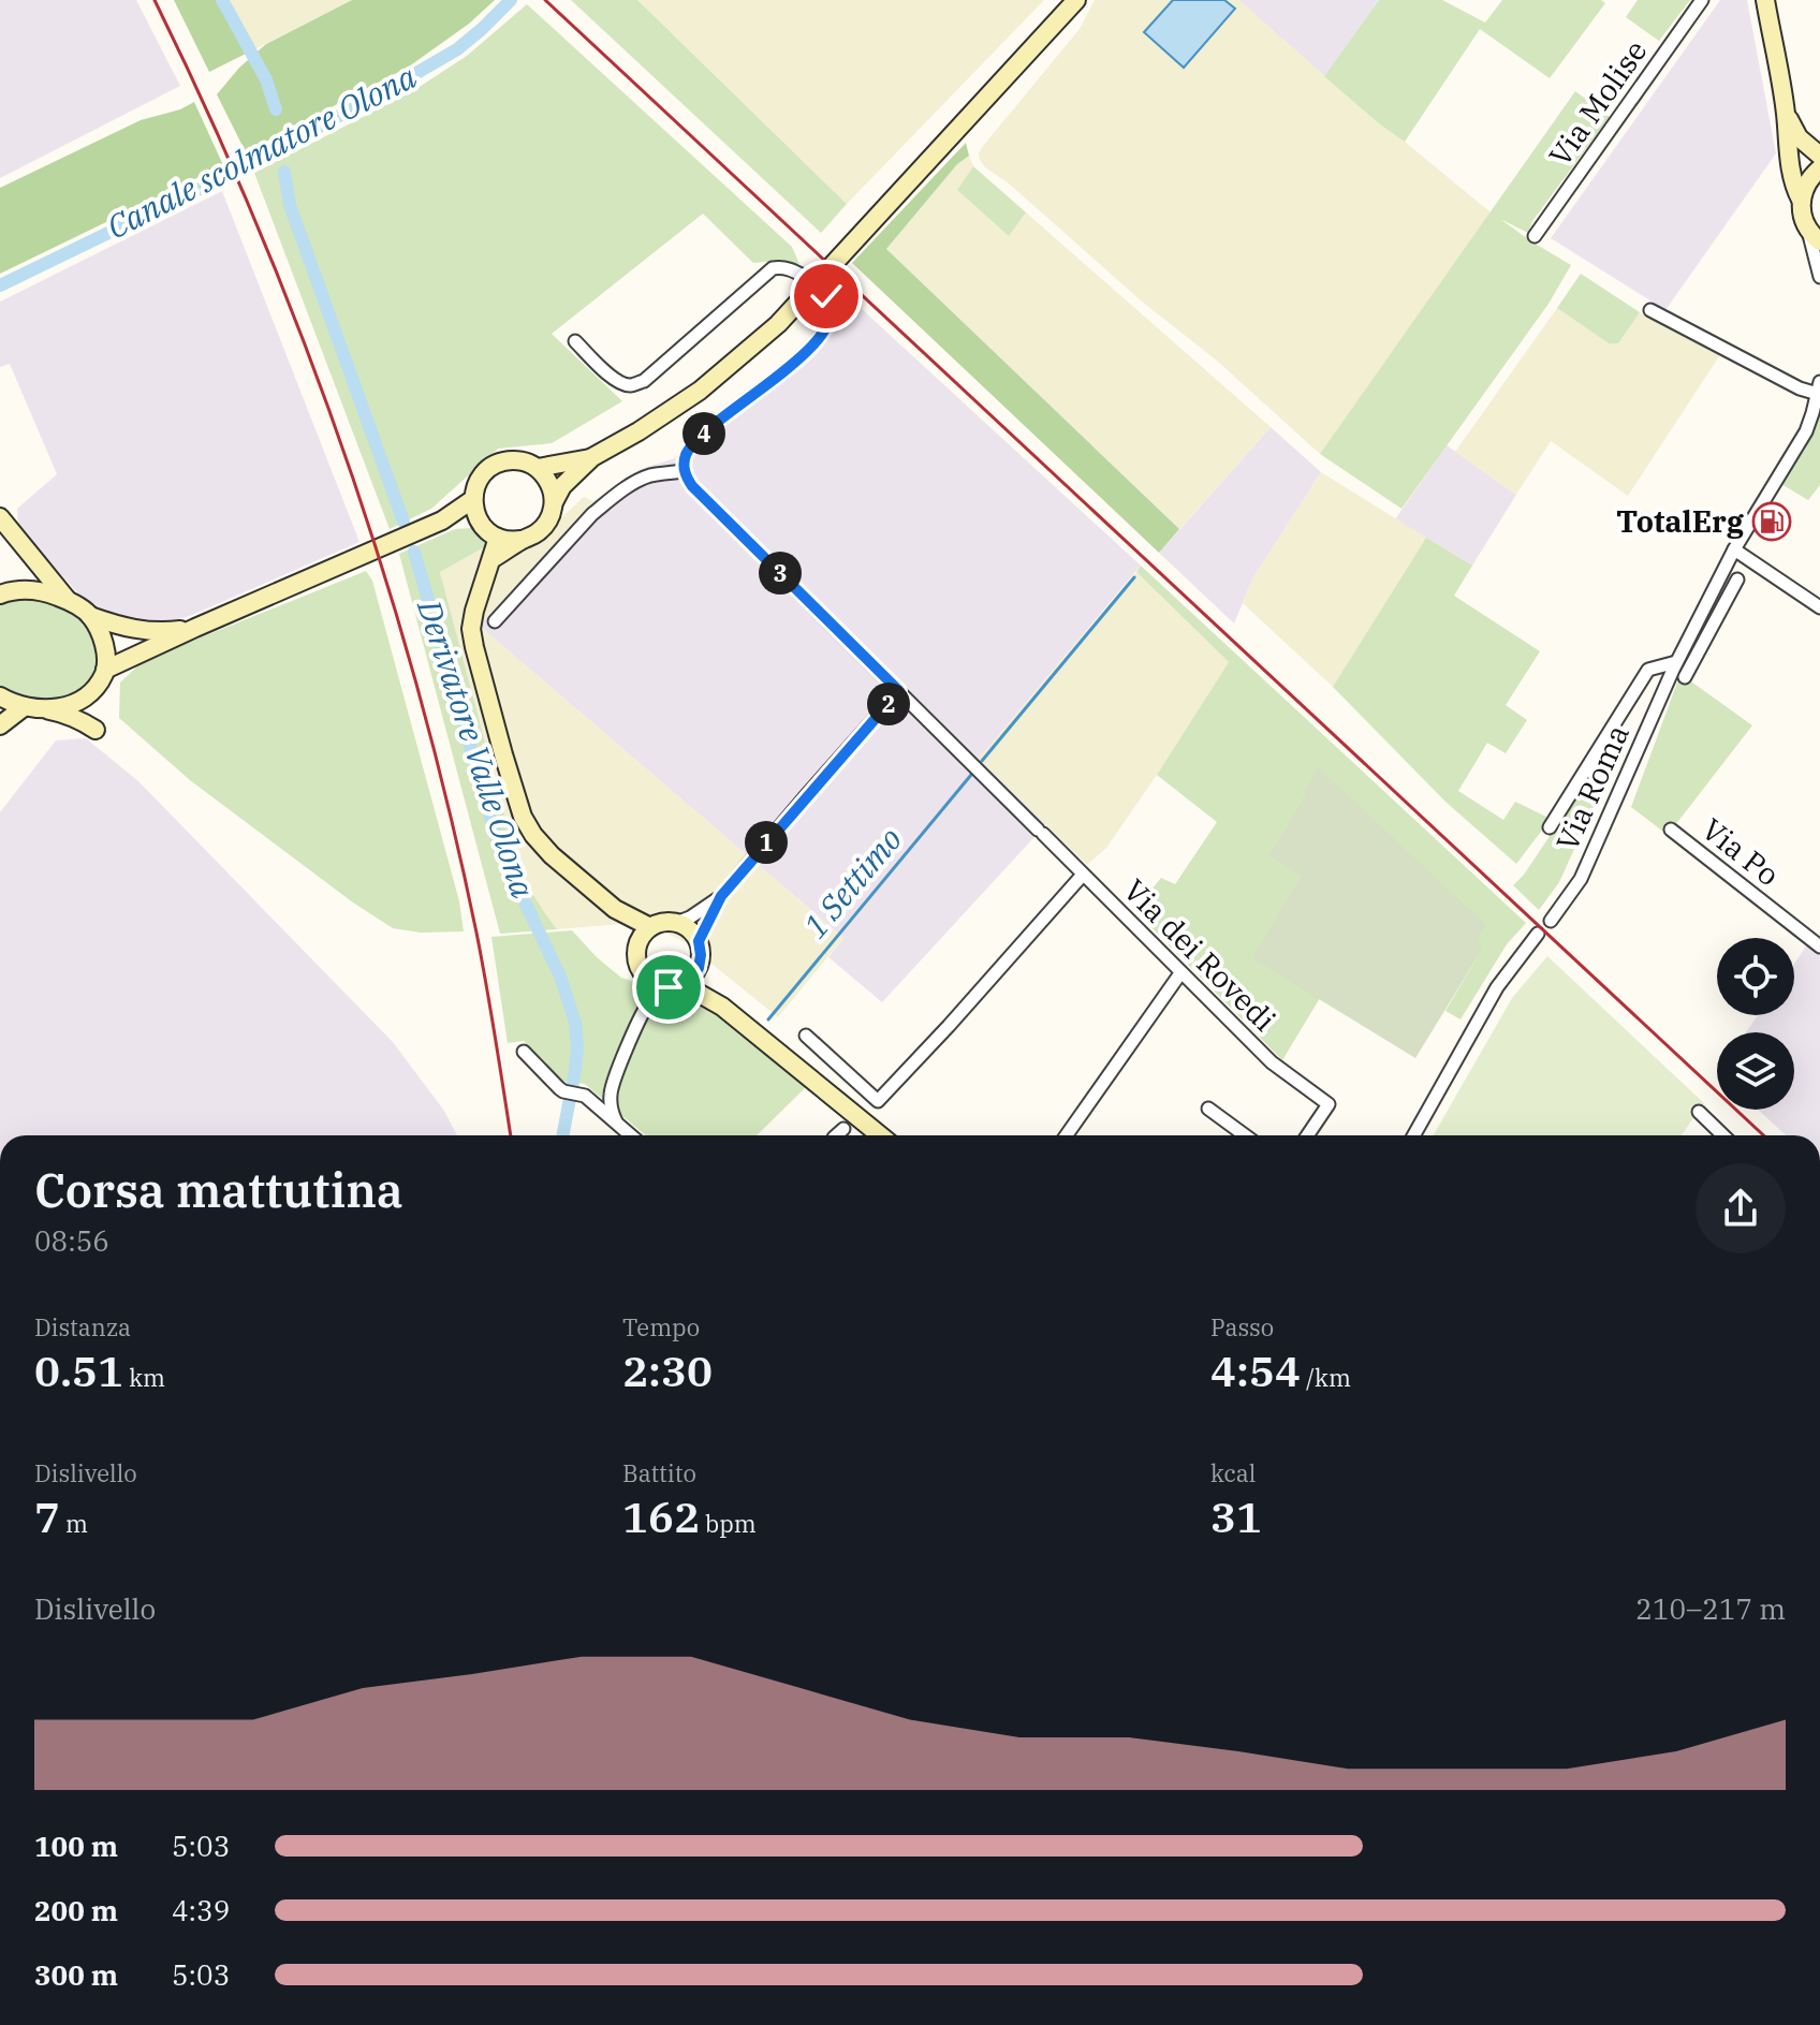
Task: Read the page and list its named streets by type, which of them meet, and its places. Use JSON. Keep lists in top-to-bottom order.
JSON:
{
  "streets": {
    "street": [
      "Via Molise",
      "Via Roma",
      "Via Po",
      "Via dei Rovedi"
    ]
  },
  "water": ["Canale scolmatore Olona", "Derivatore Valle Olona", "1 Settimo"],
  "places": {
    "fuel station": ["TotalErg"]
  },
  "page": {
    "pins": [
      "4",
      "3",
      "2",
      "1"
    ],
    "heading": ["Corsa mattutina", "08:56"],
    "stats": [
      ["Distanza", "0.51 km"],
      ["Tempo", "2:30"],
      ["Passo", "4:54 /km"],
      ["Dislivello", "7 m"],
      ["Battito", "162 bpm"],
      ["kcal", "31"]
    ],
    "chart": ["Dislivello", "210–217 m"],
    "list": [
      {
        "name": "100 m",
        "note": "5:03"
      },
      {
        "name": "200 m",
        "note": "4:39"
      },
      {
        "name": "300 m",
        "note": "5:03"
      }
    ]
  }
}
